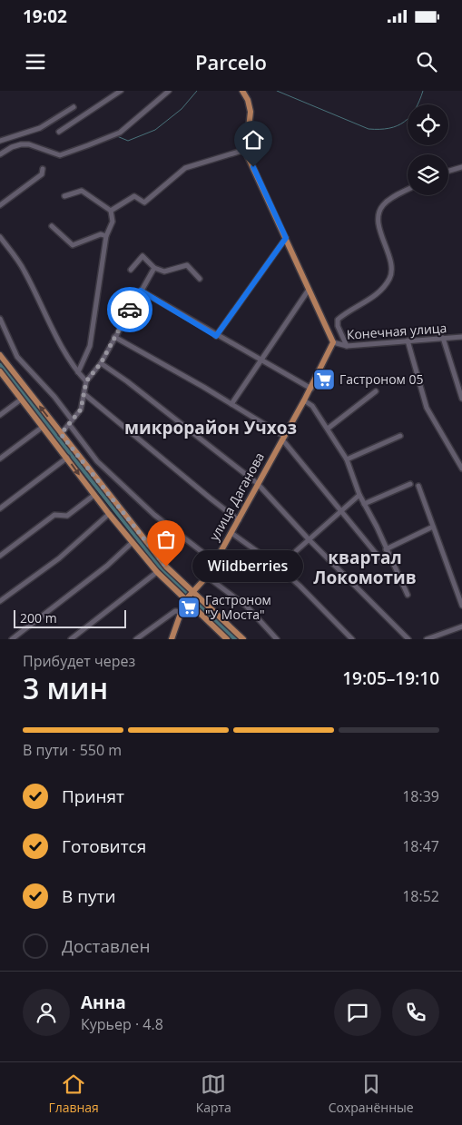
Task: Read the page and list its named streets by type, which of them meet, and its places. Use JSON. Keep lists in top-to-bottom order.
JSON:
{
  "streets": {
    "main road": ["улица Даганова"],
    "street": ["Конечная улица"]
  },
  "crossings": [
    ["Конечная улица", "улица Даганова"]
  ],
  "districts": ["микрорайон Учхоз", "квартал Локомотив"],
  "places": {
    "supermarket": ["Гастроном 05", "Гастроном \"У Моста\""],
    "other": ["Wildberries"]
  },
  "scale_bar": "200 m",
  "page": {
    "status": "19:02",
    "header": "Parcelo",
    "bubble": "Wildberries",
    "scale": "200 m",
    "heading": ["3 мин", "Прибудет через", "19:05–19:10"],
    "panel": ["Анна", "Курьер · 4.8"],
    "bar": "В пути · 550 m",
    "list": [
      ["Принят", "18:39"],
      ["Готовится", "18:47"],
      ["В пути", "18:52"],
      "Доставлен"
    ],
    "tabs": ["Главная", "Карта", "Сохранённые"]
  }
}
